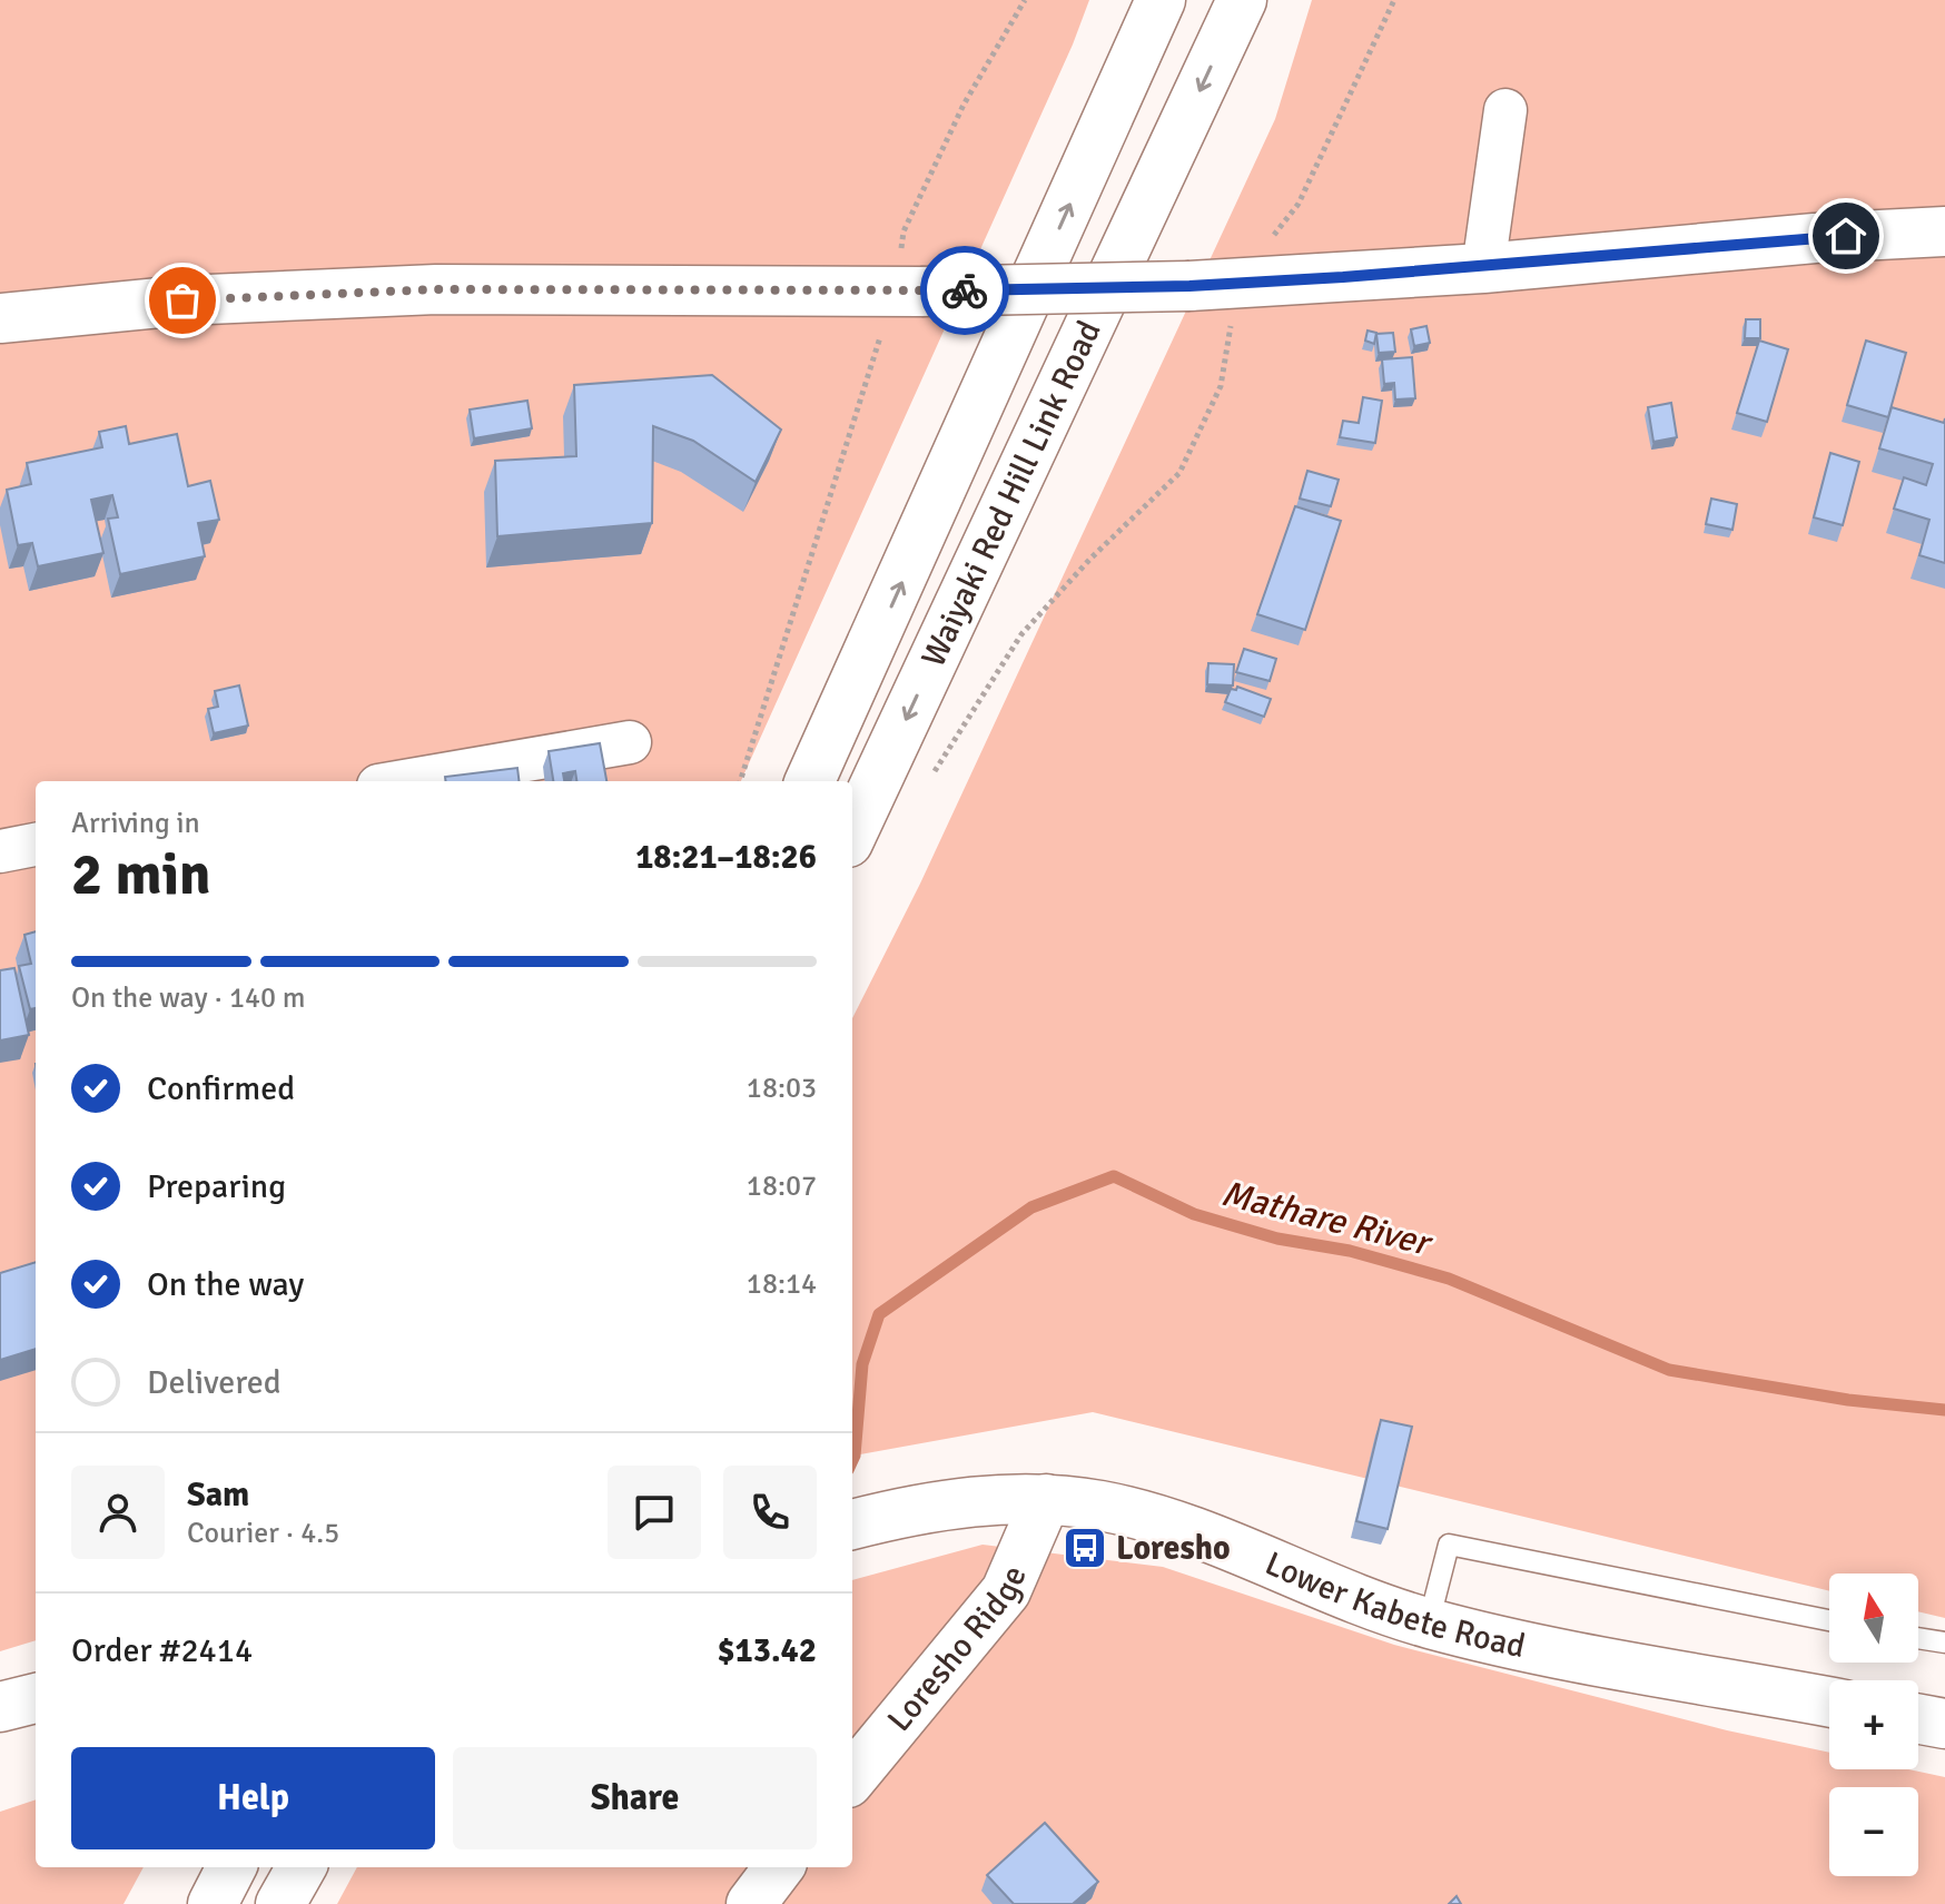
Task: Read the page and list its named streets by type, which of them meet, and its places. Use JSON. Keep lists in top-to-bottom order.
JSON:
{
  "streets": {
    "main road": ["Waiyaki Red Hill Link Road", "Lower Kabete Road", "Loresho Ridge"]
  },
  "crossings": [
    ["Lower Kabete Road", "Loresho Ridge"]
  ],
  "water": ["Mathare River"],
  "places": {
    "bus stop": ["Loresho"]
  },
  "north": "top",
  "page": {
    "heading": ["2 min", "Arriving in", "18:21–18:26"],
    "panel": [
      "Sam",
      "Courier · 4.5",
      "Order #2414",
      "$13.42"
    ],
    "bar": "On the way · 140 m",
    "list": [
      ["Confirmed", "18:03"],
      ["Preparing", "18:07"],
      ["On the way", "18:14"],
      "Delivered"
    ],
    "map_buttons": ["+", "−"],
    "buttons": ["Help", "Share"]
  }
}
